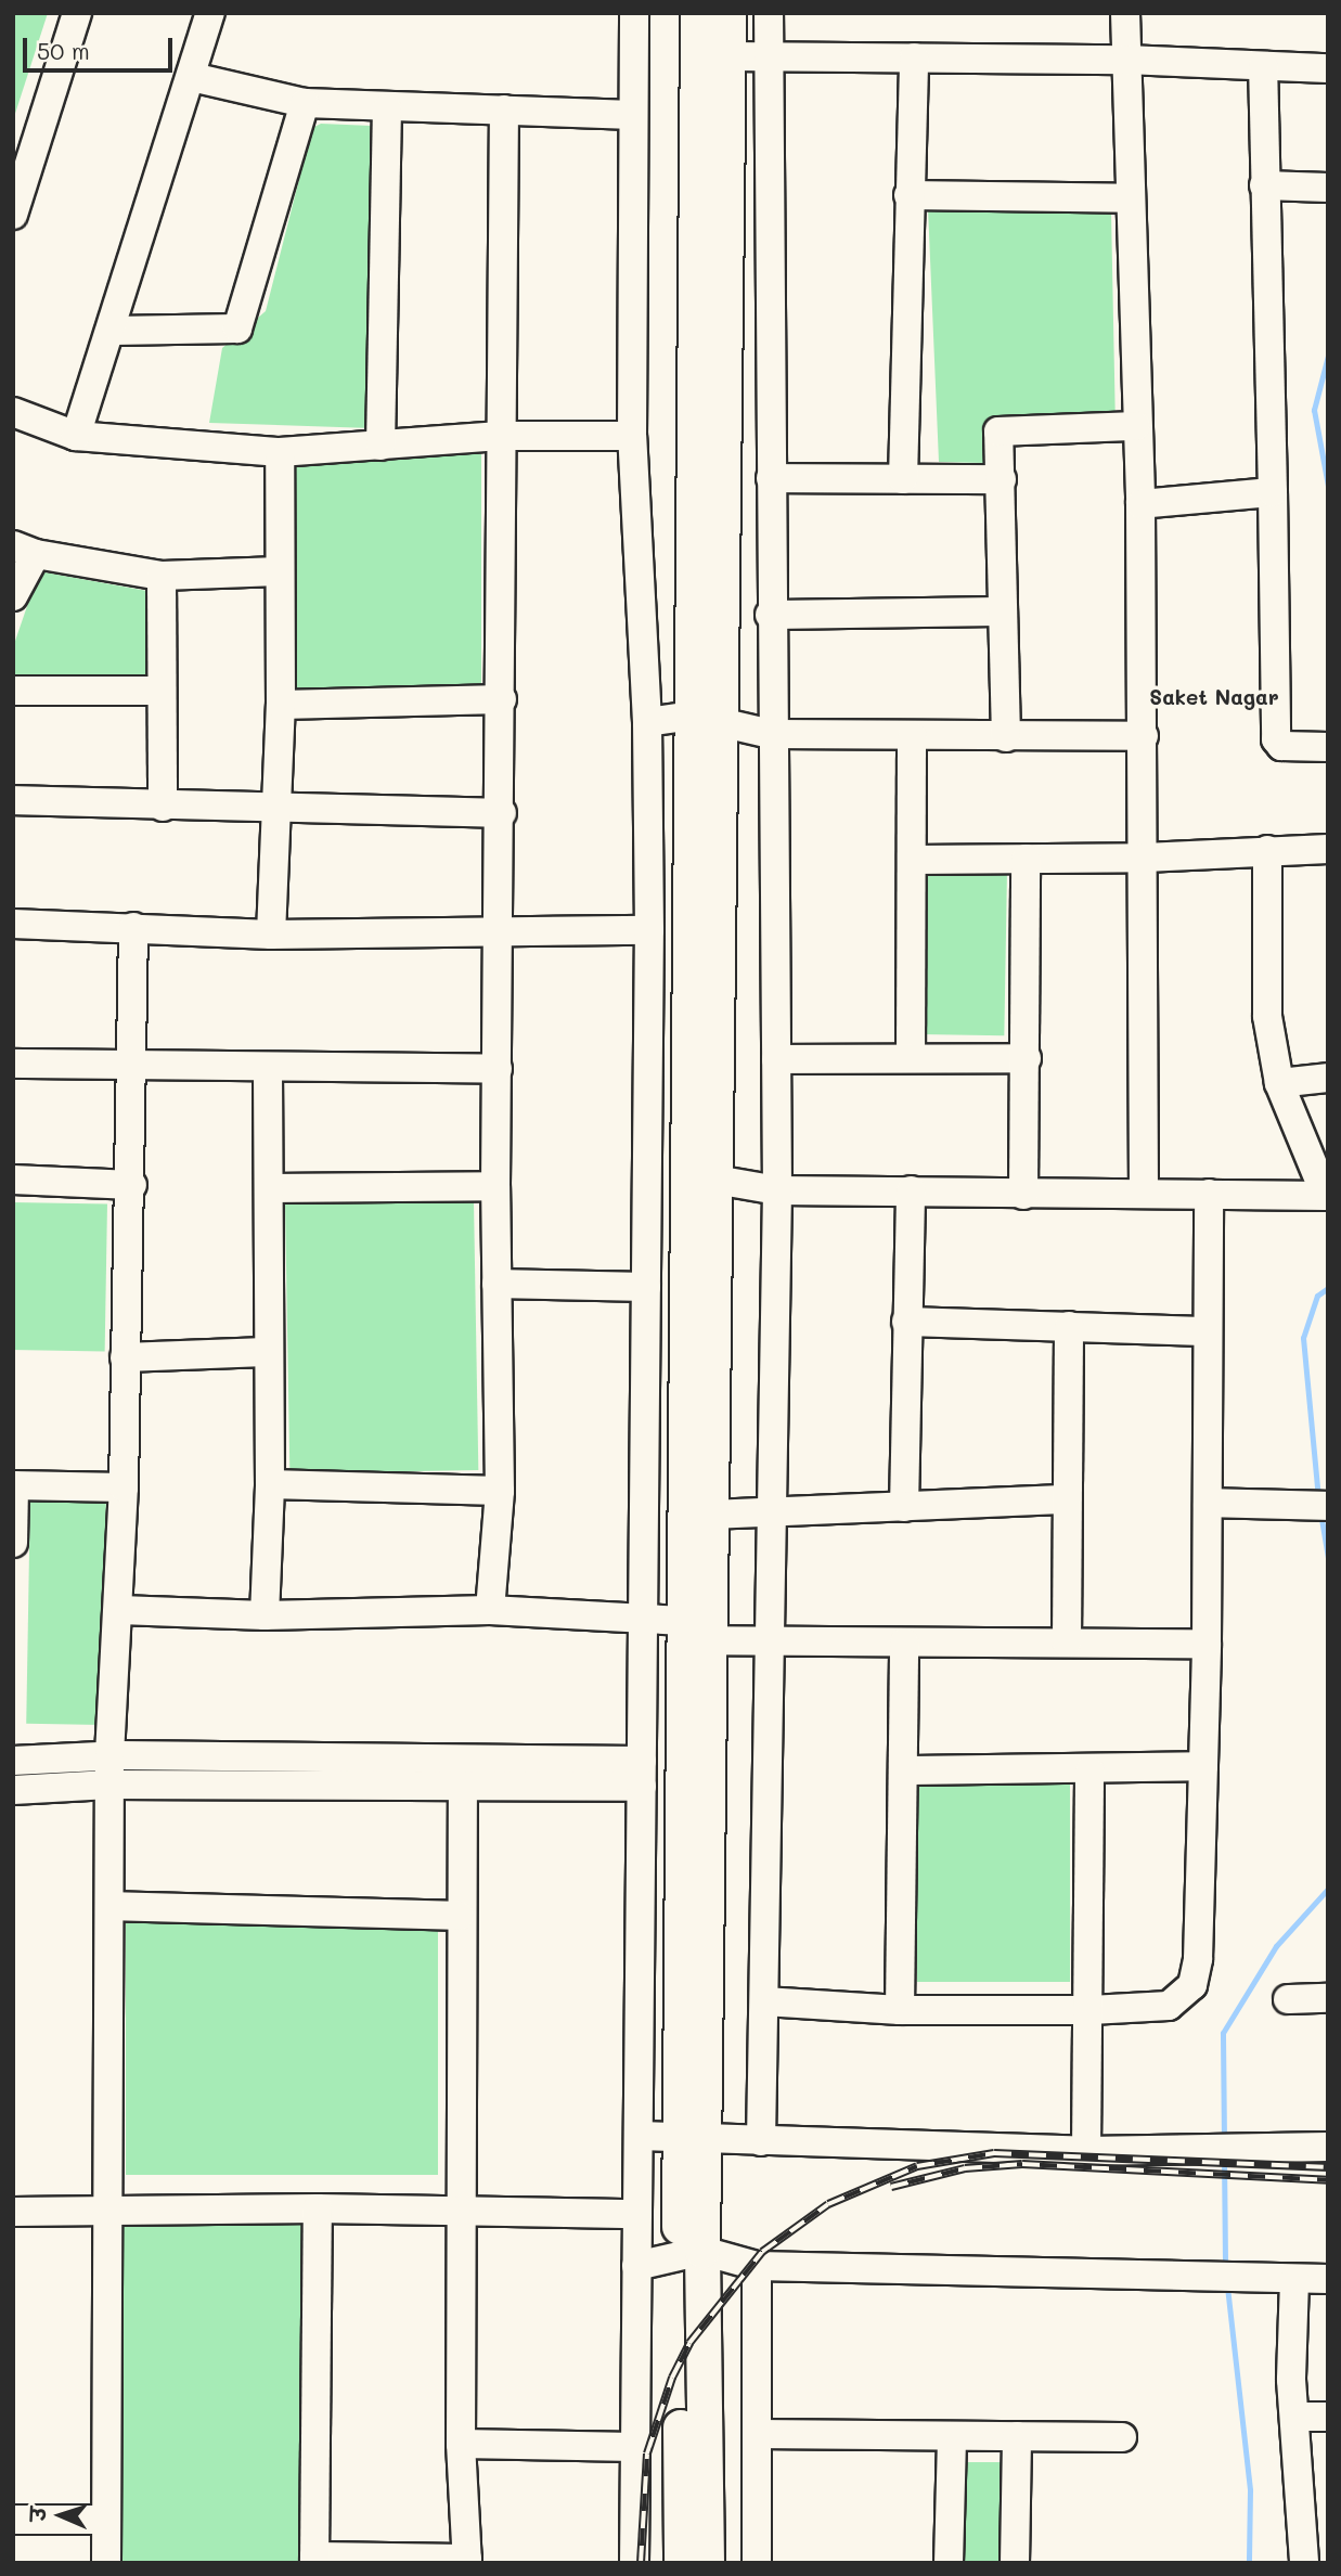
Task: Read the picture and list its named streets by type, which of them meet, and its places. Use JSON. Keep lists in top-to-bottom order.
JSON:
{
  "districts": ["Saket Nagar"],
  "scale_bar": "50 m",
  "north": "left"
}
